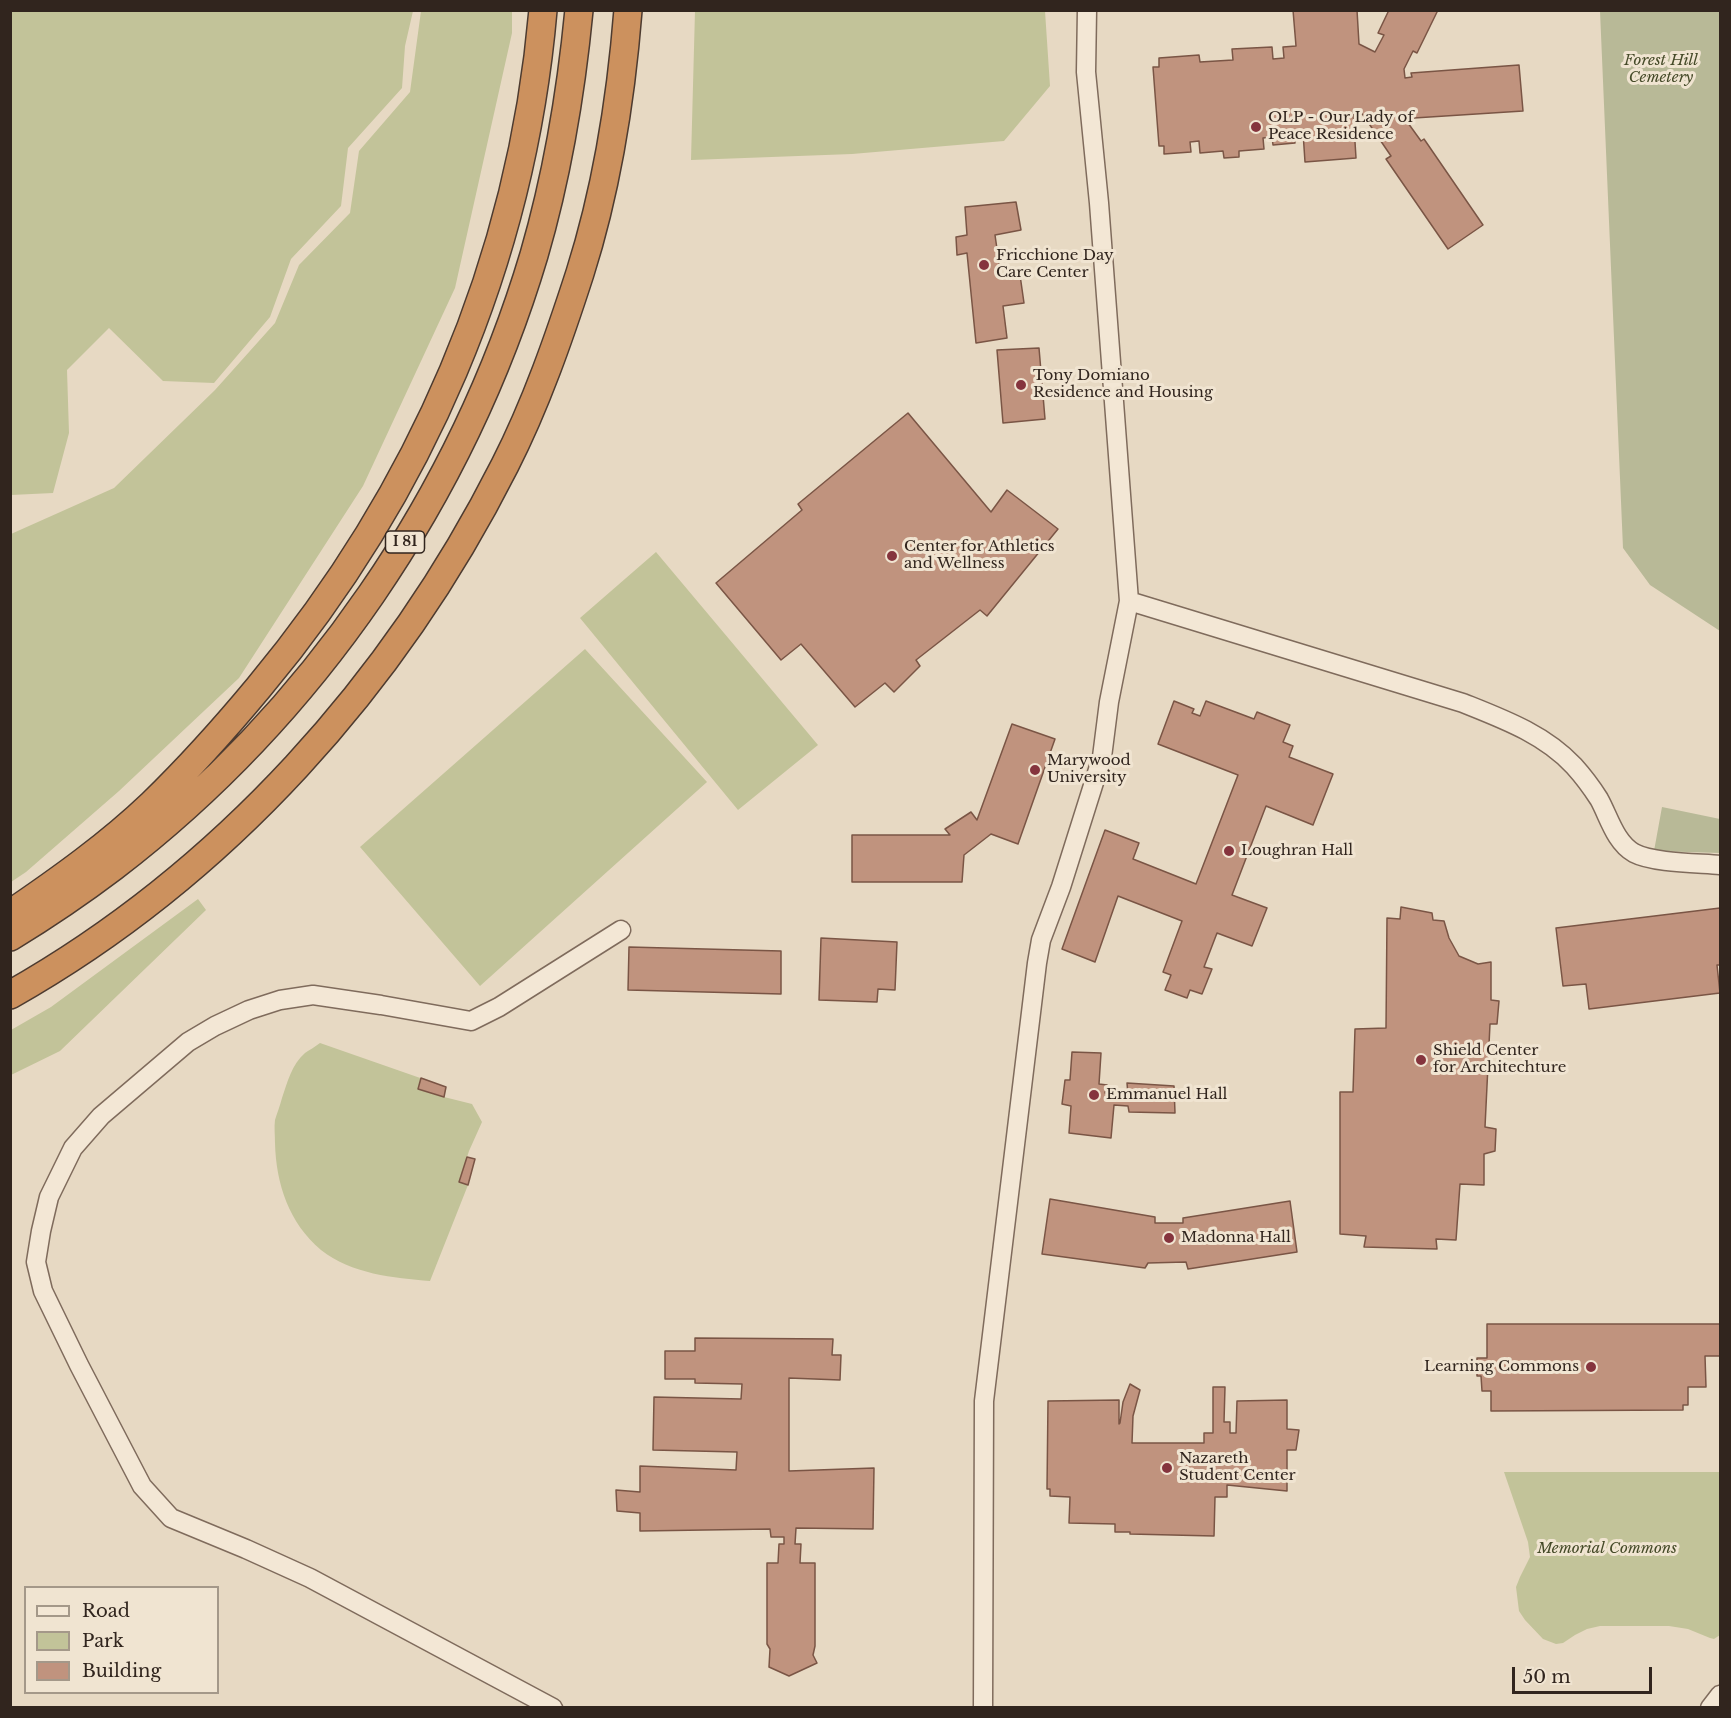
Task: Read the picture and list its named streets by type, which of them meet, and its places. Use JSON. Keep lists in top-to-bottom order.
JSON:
{
  "streets": {
    "highway": ["I 81"]
  },
  "parks": ["Forest Hill Cemetery", "Memorial Commons"],
  "places": [
    "OLP - Our Lady of Peace Residence",
    "Fricchione Day Care Center",
    "Tony Domiano Residence and Housing",
    "Center for Athletics and Wellness",
    "Marywood University",
    "Loughran Hall",
    "Shield Center for Architechture",
    "Emmanuel Hall",
    "Madonna Hall",
    "Learning Commons",
    "Nazareth Student Center"
  ],
  "legend": ["Road", "Park", "Building"],
  "scale_bar": "50 m"
}
